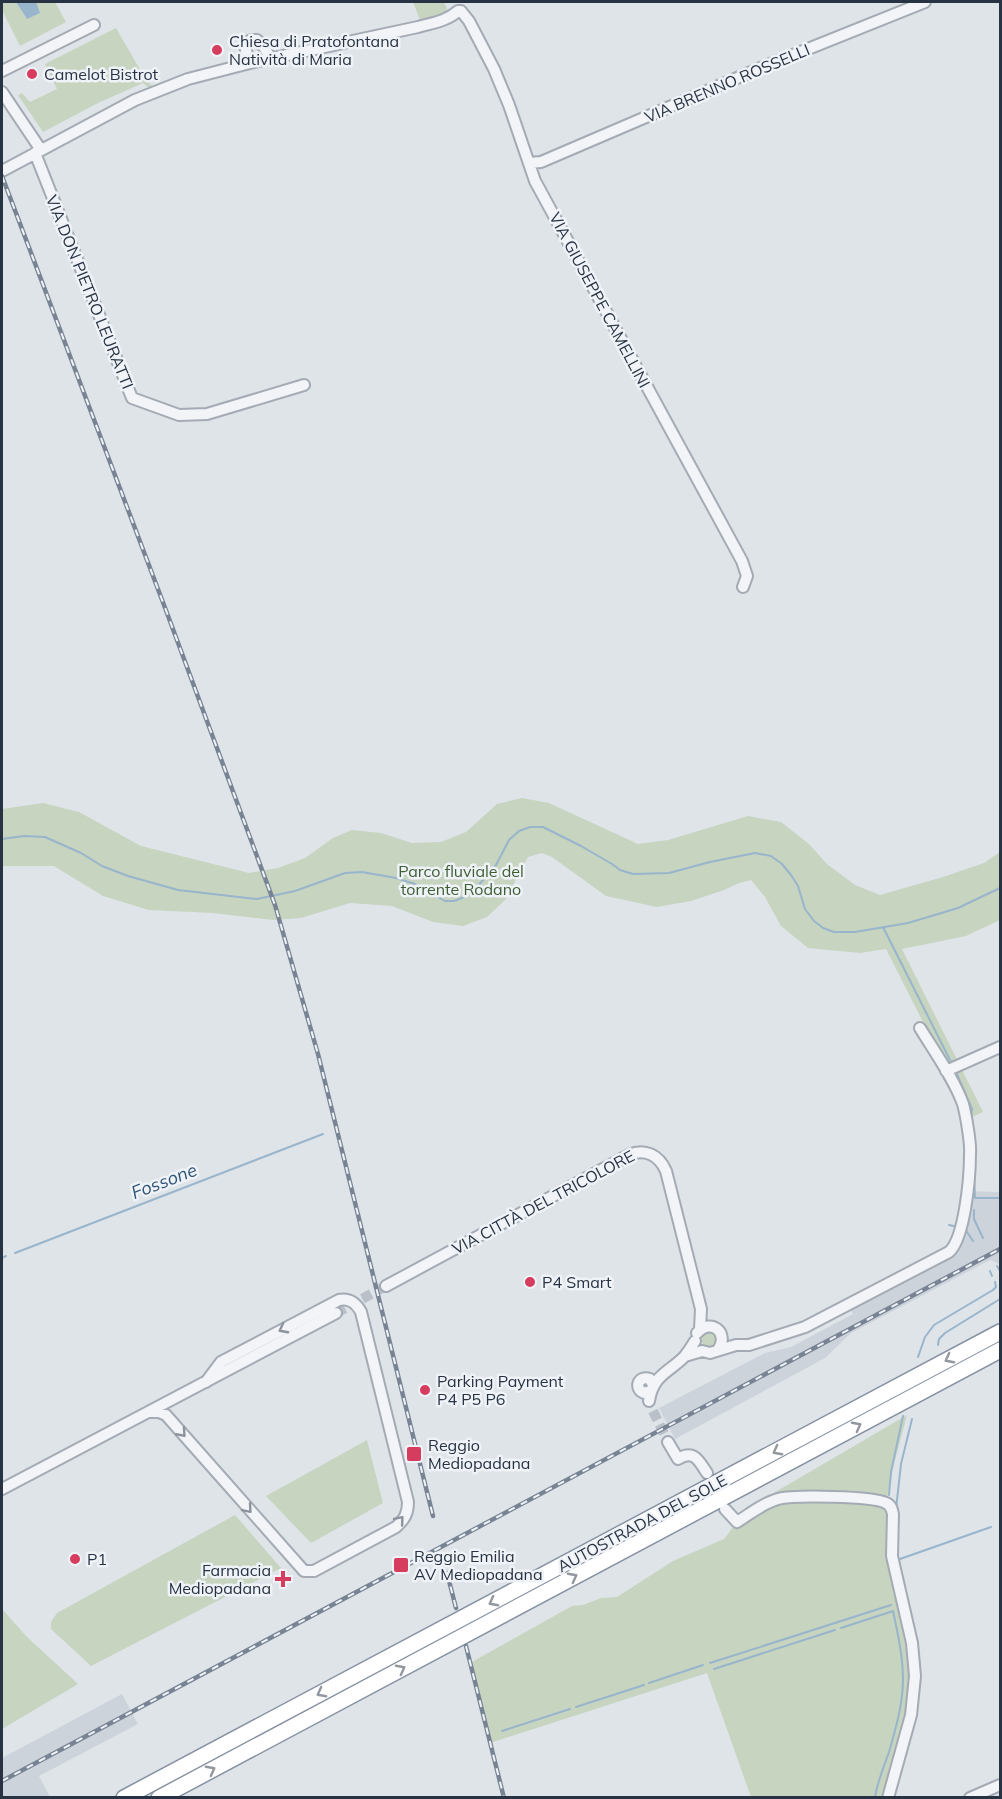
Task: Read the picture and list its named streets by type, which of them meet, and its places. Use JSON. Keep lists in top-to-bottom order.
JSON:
{
  "streets": {
    "highway": ["AUTOSTRADA DEL SOLE"],
    "street": [
      "VIA BRENNO ROSSELLI",
      "VIA DON PIETRO LEURATTI",
      "VIA GIUSEPPE CAMELLINI",
      "VIA CITTÀ DEL TRICOLORE"
    ]
  },
  "crossings": [
    ["VIA BRENNO ROSSELLI", "VIA GIUSEPPE CAMELLINI"]
  ],
  "water": ["Fossone"],
  "parks": ["Parco fluviale del torrente Rodano"],
  "places": {
    "other": [
      "Chiesa di Pratofontana Natività di Maria",
      "Camelot Bistrot",
      "P4 Smart",
      "Parking Payment P4 P5 P6",
      "P1"
    ],
    "transit": ["Reggio Mediopadana", "Reggio Emilia AV Mediopadana"],
    "health": ["Farmacia Mediopadana"]
  }
}
